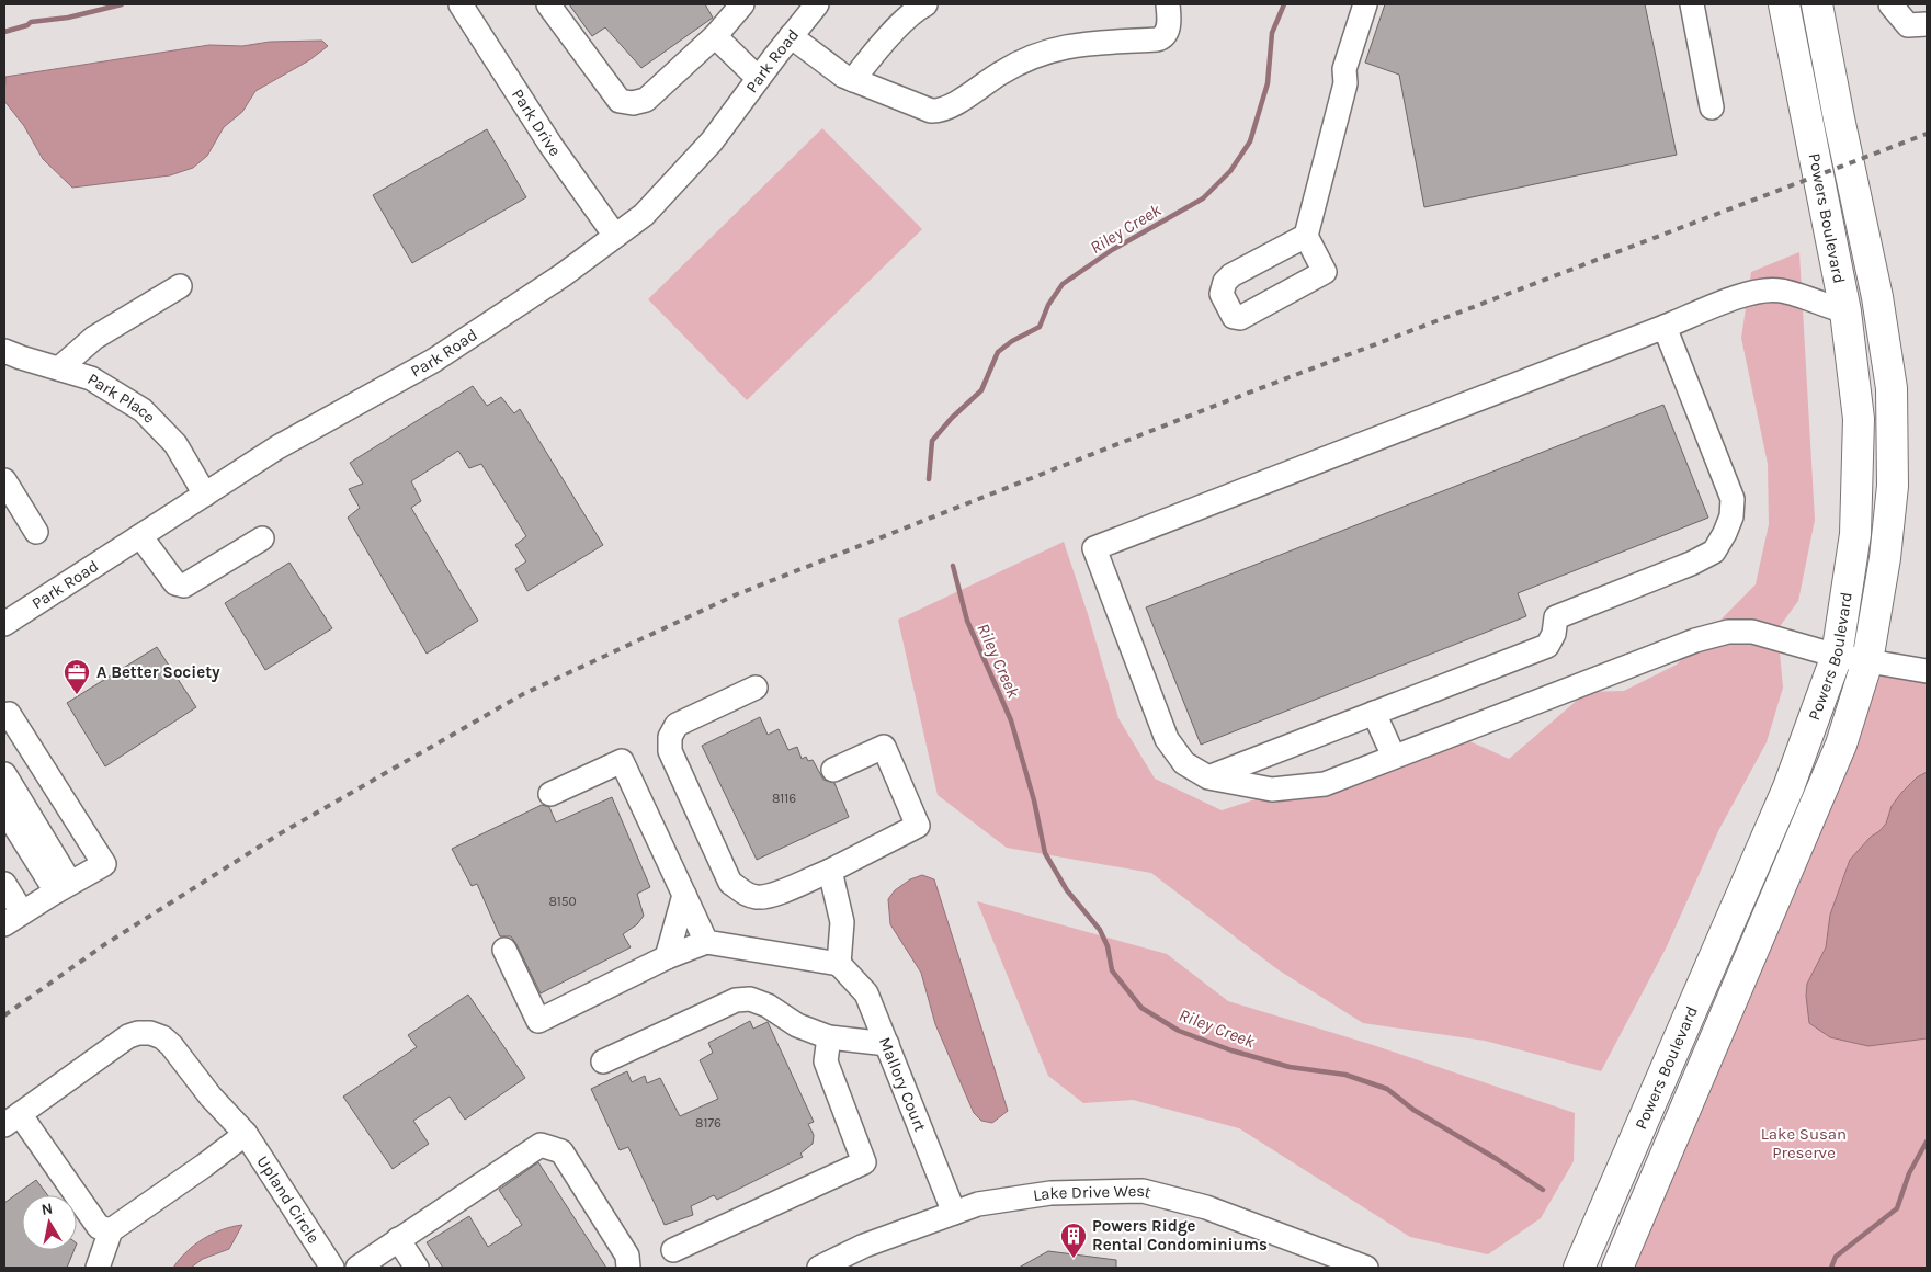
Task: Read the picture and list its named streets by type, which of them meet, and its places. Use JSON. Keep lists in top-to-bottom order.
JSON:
{
  "streets": {
    "main road": ["Powers Boulevard"],
    "street": [
      "Park Road",
      "Park Drive",
      "Park Place",
      "Mallory Court",
      "Lake Drive West",
      "Upland Circle"
    ]
  },
  "crossings": [
    ["Park Road", "Park Drive"],
    ["Park Road", "Park Place"],
    ["Mallory Court", "Lake Drive West"]
  ],
  "water": ["Riley Creek"],
  "parks": ["Lake Susan Preserve"],
  "places": {
    "office": ["A Better Society"],
    "building": ["Powers Ridge Rental Condominiums"]
  },
  "house_numbers": ["8116", "8150", "8176"],
  "north": "top"
}
